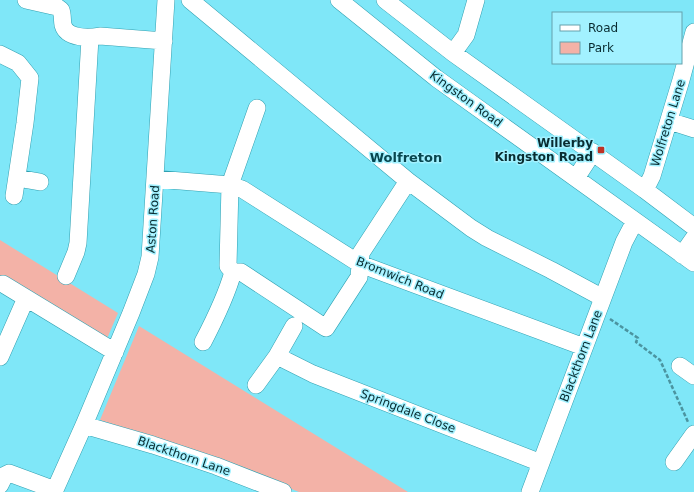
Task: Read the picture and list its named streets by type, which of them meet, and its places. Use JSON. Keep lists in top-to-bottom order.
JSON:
{
  "streets": {
    "street": [
      "Kingston Road",
      "Wolfreton Lane",
      "Aston Road",
      "Bromwich Road",
      "Blackthorn Lane",
      "Springdale Close"
    ]
  },
  "crossings": [
    ["Kingston Road", "Blackthorn Lane"],
    ["Aston Road", "Bromwich Road"],
    ["Aston Road", "Blackthorn Lane"],
    ["Bromwich Road", "Blackthorn Lane"],
    ["Blackthorn Lane", "Springdale Close"]
  ],
  "districts": ["Wolfreton"],
  "places": {
    "transit": ["Willerby Kingston Road"]
  },
  "legend": ["Road", "Park"]
}
